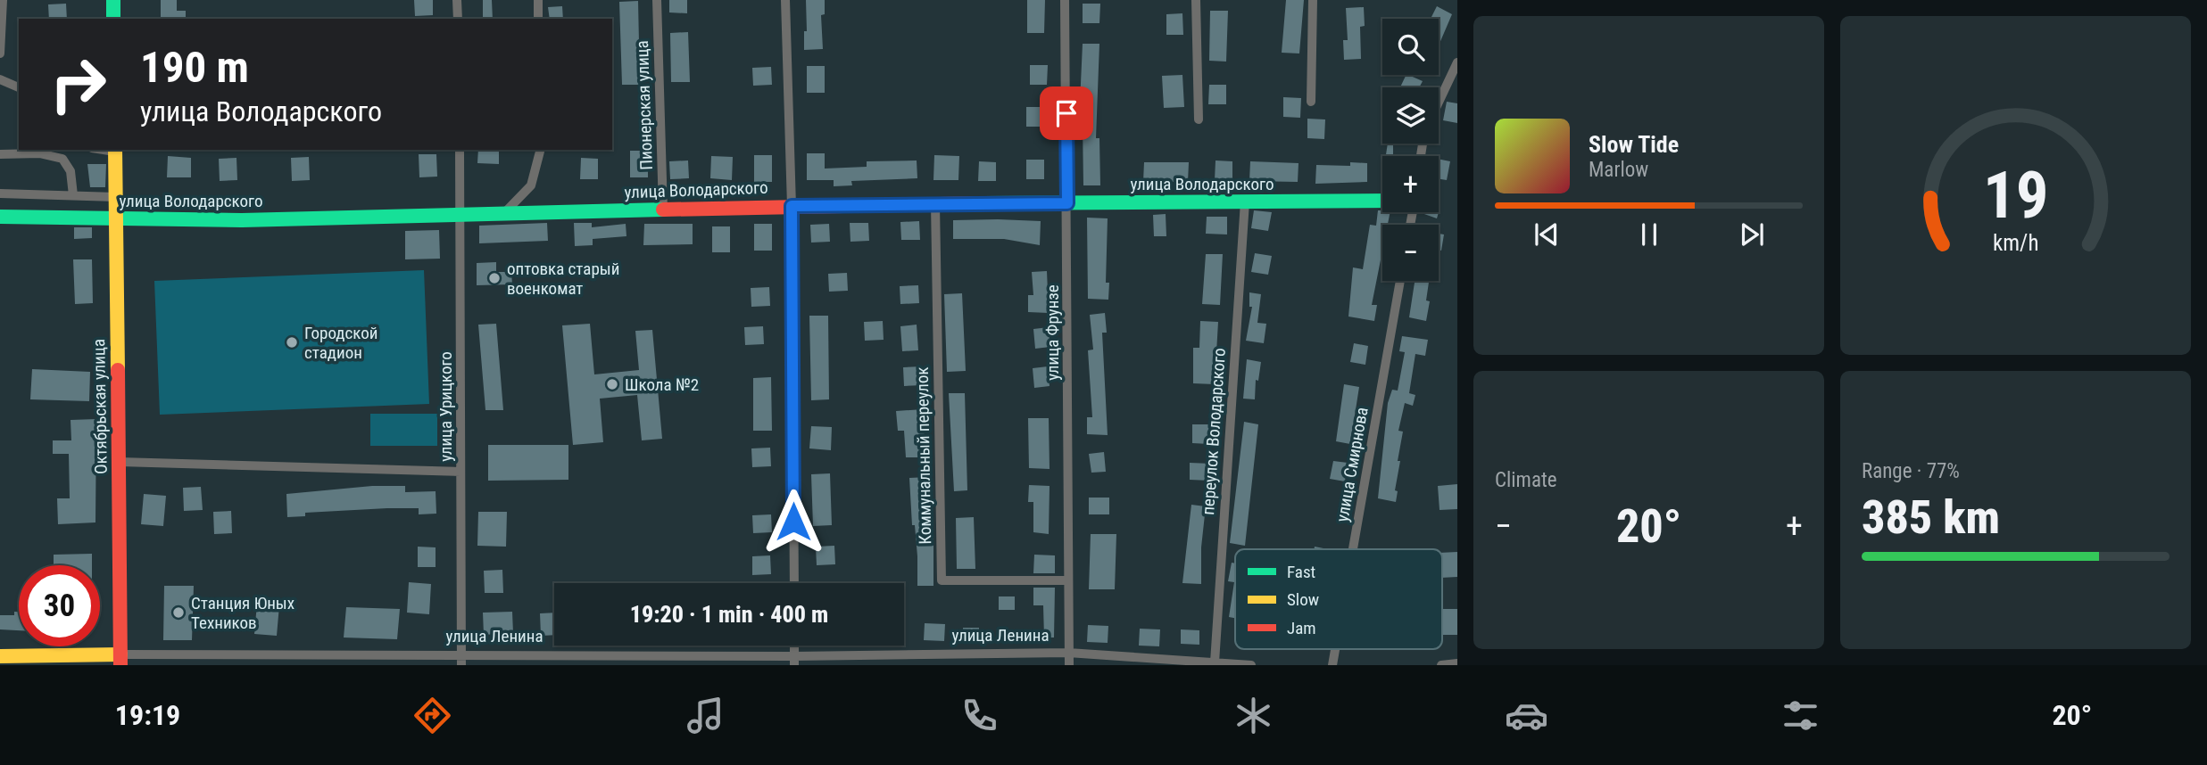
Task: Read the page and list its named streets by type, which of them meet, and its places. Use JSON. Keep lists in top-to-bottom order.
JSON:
{
  "streets": {
    "street": [
      "Пионерская улица",
      "улица Володарского",
      "улица Фрунзе",
      "Октябрьская улица",
      "улица Урицкого",
      "переулок Володарского",
      "Коммунальный переулок",
      "улица Смирнова",
      "улица Ленина"
    ]
  },
  "crossings": [
    ["Пионерская улица", "улица Володарского"],
    ["улица Володарского", "улица Фрунзе"],
    ["улица Володарского", "Октябрьская улица"],
    ["улица Володарского", "улица Урицкого"],
    ["улица Володарского", "переулок Володарского"],
    ["улица Володарского", "Коммунальный переулок"],
    ["улица Фрунзе", "Коммунальный переулок"],
    ["улица Фрунзе", "улица Ленина"],
    ["Октябрьская улица", "улица Ленина"],
    ["улица Урицкого", "улица Ленина"],
    ["переулок Володарского", "улица Ленина"]
  ],
  "places": [
    "оптовка старый военкомат",
    "Городской стадион",
    "Школа №2",
    "Станция Юных Техников"
  ],
  "legend": ["Fast", "Slow", "Jam"],
  "page": {
    "map_buttons": ["+", "−"],
    "turn": ["190 m", "улица Володарского"],
    "song": ["Slow Tide", "Marlow"],
    "tile": [
      "Climate",
      ["Range · 77%", "385 km"]
    ],
    "heat": ["−", "20°", "+"],
    "limit": "30",
    "trip": "19:20 · 1 min · 400 m",
    "tabs": ["19:19", "20°"],
    "gauge": ["19", "km/h"]
  }
}
